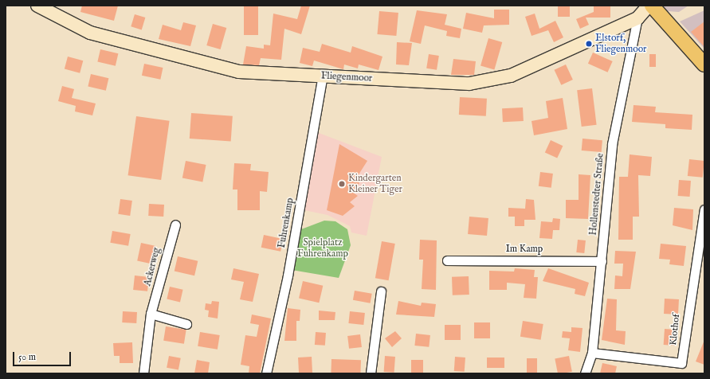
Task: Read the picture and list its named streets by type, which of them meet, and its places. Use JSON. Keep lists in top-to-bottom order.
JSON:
{
  "streets": {
    "street": [
      "Fliegenmoor",
      "Hollenstedter Straße",
      "Fuhrenkamp",
      "Im Kamp",
      "Ackerweg",
      "Klothof"
    ]
  },
  "crossings": [
    ["Fliegenmoor", "Hollenstedter Straße"],
    ["Fliegenmoor", "Fuhrenkamp"],
    ["Hollenstedter Straße", "Im Kamp"],
    ["Hollenstedter Straße", "Klothof"]
  ],
  "parks": ["Spielplatz Fuhrenkamp"],
  "places": ["Elstorf, Fliegenmoor", "Kindergarten Kleiner Tiger"],
  "scale_bar": "50 m"
}
